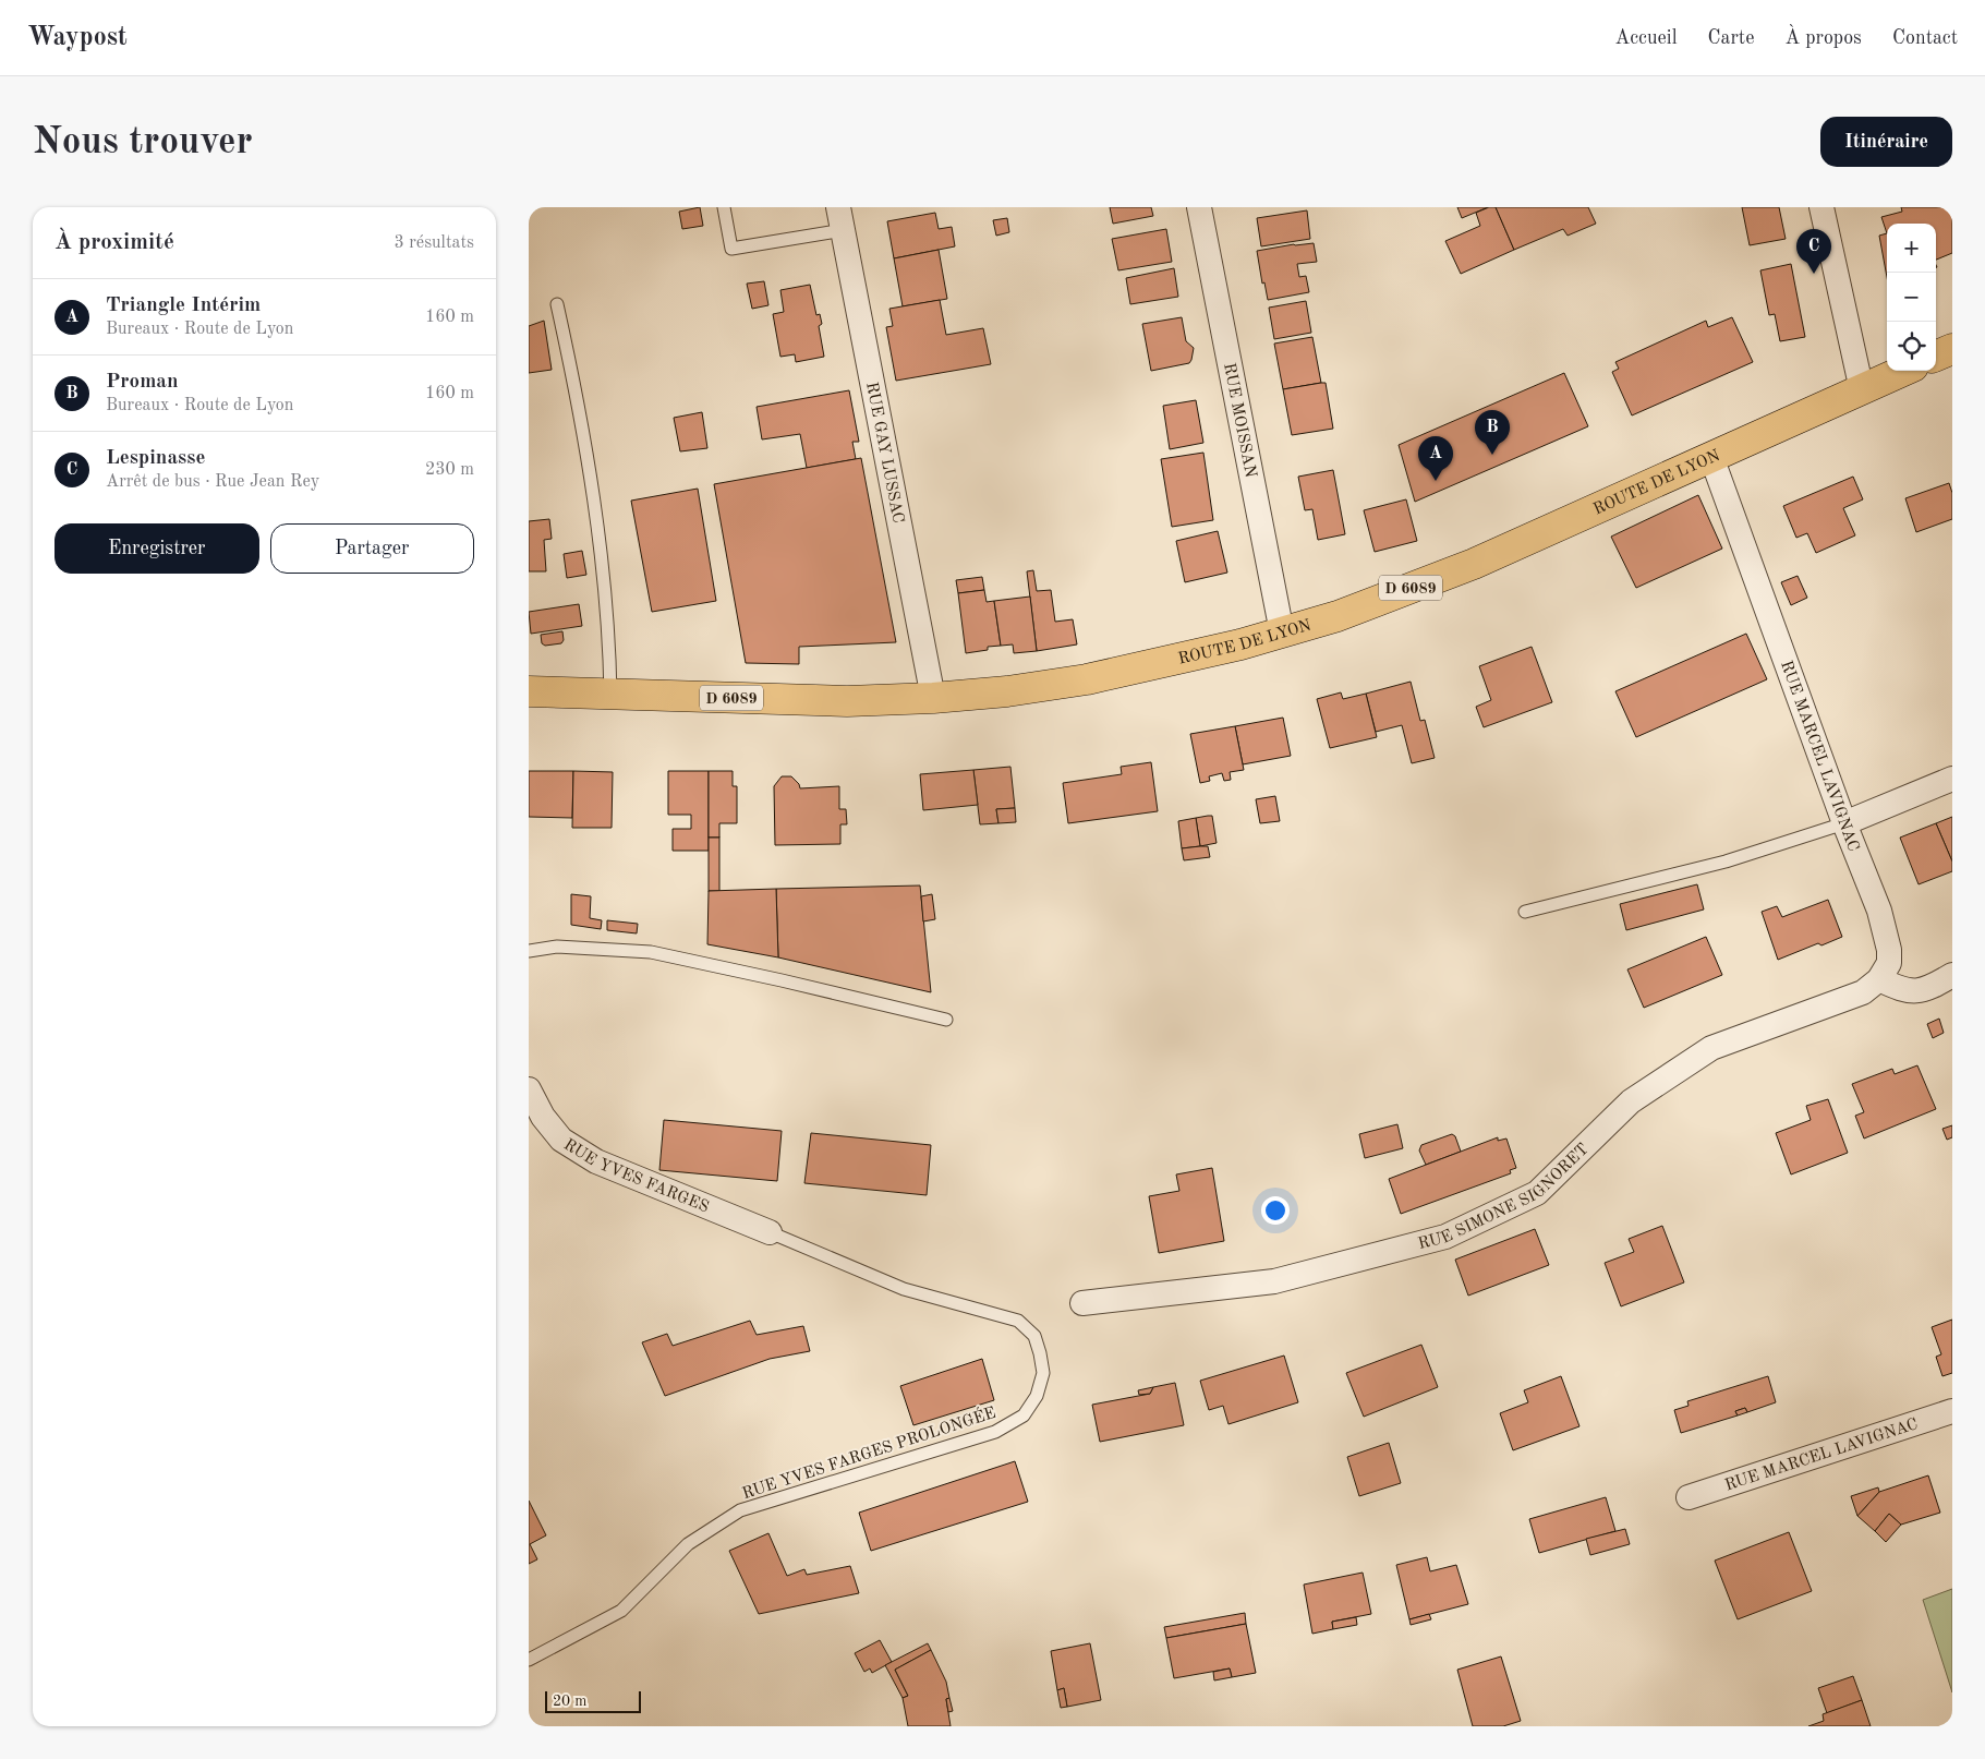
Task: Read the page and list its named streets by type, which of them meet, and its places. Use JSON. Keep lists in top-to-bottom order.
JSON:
{
  "streets": {
    "main road": ["ROUTE DE LYON", "D 6089"],
    "street": [
      "RUE MOISSAN",
      "RUE GAY LUSSAC",
      "RUE MARCEL LAVIGNAC",
      "RUE YVES FARGES",
      "RUE SIMONE SIGNORET"
    ],
    "lane": ["RUE YVES FARGES PROLONGÉE"]
  },
  "crossings": [
    ["RUE MOISSAN", "ROUTE DE LYON"],
    ["RUE GAY LUSSAC", "ROUTE DE LYON"],
    ["ROUTE DE LYON", "RUE MARCEL LAVIGNAC"],
    ["RUE MARCEL LAVIGNAC", "RUE SIMONE SIGNORET"],
    ["RUE YVES FARGES", "RUE YVES FARGES PROLONGÉE"]
  ],
  "scale_bar": "20 m",
  "page": {
    "header": "Waypost",
    "nav": [
      "Accueil",
      "Carte",
      "À propos",
      "Contact"
    ],
    "buttons": [
      "Itinéraire",
      ["Enregistrer", "Partager"]
    ],
    "title": "Nous trouver",
    "heading": ["À proximité", "3 résultats"],
    "map_buttons": ["+", "−"],
    "pins": ["C", "B", "A"],
    "list": [
      {
        "mark": "A",
        "name": "Triangle Intérim",
        "note": "Bureaux · Route de Lyon",
        "value": "160 m"
      },
      {
        "mark": "B",
        "name": "Proman",
        "note": "Bureaux · Route de Lyon",
        "value": "160 m"
      },
      {
        "mark": "C",
        "name": "Lespinasse",
        "note": "Arrêt de bus · Rue Jean Rey",
        "value": "230 m"
      }
    ],
    "scale": "20 m"
  }
}
